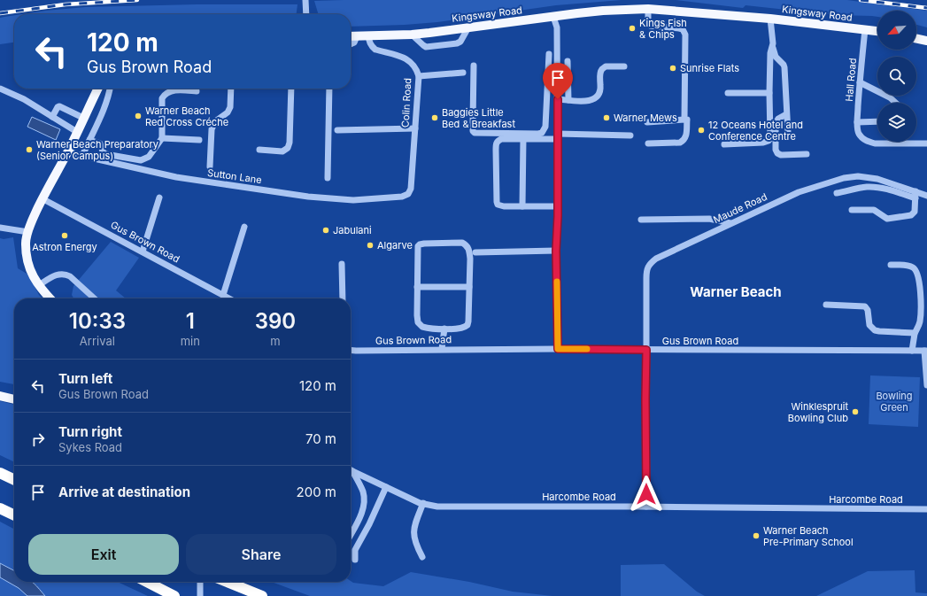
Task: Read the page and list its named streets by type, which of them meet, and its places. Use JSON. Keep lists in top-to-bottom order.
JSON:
{
  "streets": {
    "main road": ["Kingsway Road"],
    "street": [
      "Hall Road",
      "Colin Road",
      "Sutton Lane",
      "Maude Road",
      "Gus Brown Road",
      "Harcombe Road"
    ]
  },
  "crossings": [
    ["Kingsway Road", "Hall Road"],
    ["Kingsway Road", "Colin Road"],
    ["Colin Road", "Sutton Lane"],
    ["Maude Road", "Gus Brown Road"],
    ["Maude Road", "Harcombe Road"]
  ],
  "districts": ["Warner Beach"],
  "parks": ["Bowling Green"],
  "places": [
    "Kings Fish & Chips",
    "Sunrise Flats",
    "Warner Beach Red Cross Créche",
    "Baggies Little Bed & Breakfast",
    "Warner Mews",
    "12 Oceans Hotel and Conference Centre",
    "Warner Beach Preparatory (Senior Campus)",
    "Jabulani",
    "Astron Energy",
    "Algarve",
    "Winklespruit Bowling Club",
    "Warner Beach Pre-Primary School"
  ],
  "north": "bottom left",
  "page": {
    "turn": ["120 m", "Gus Brown Road"],
    "eta": [
      "10:33",
      "Arrival",
      "1",
      "min",
      "390",
      "m"
    ],
    "list": [
      {
        "name": "Turn left",
        "note": "Gus Brown Road",
        "value": "120 m"
      },
      {
        "name": "Turn right",
        "note": "Sykes Road",
        "value": "70 m"
      },
      {
        "name": "Arrive at destination",
        "value": "200 m"
      }
    ],
    "buttons": ["Exit", "Share"]
  }
}
